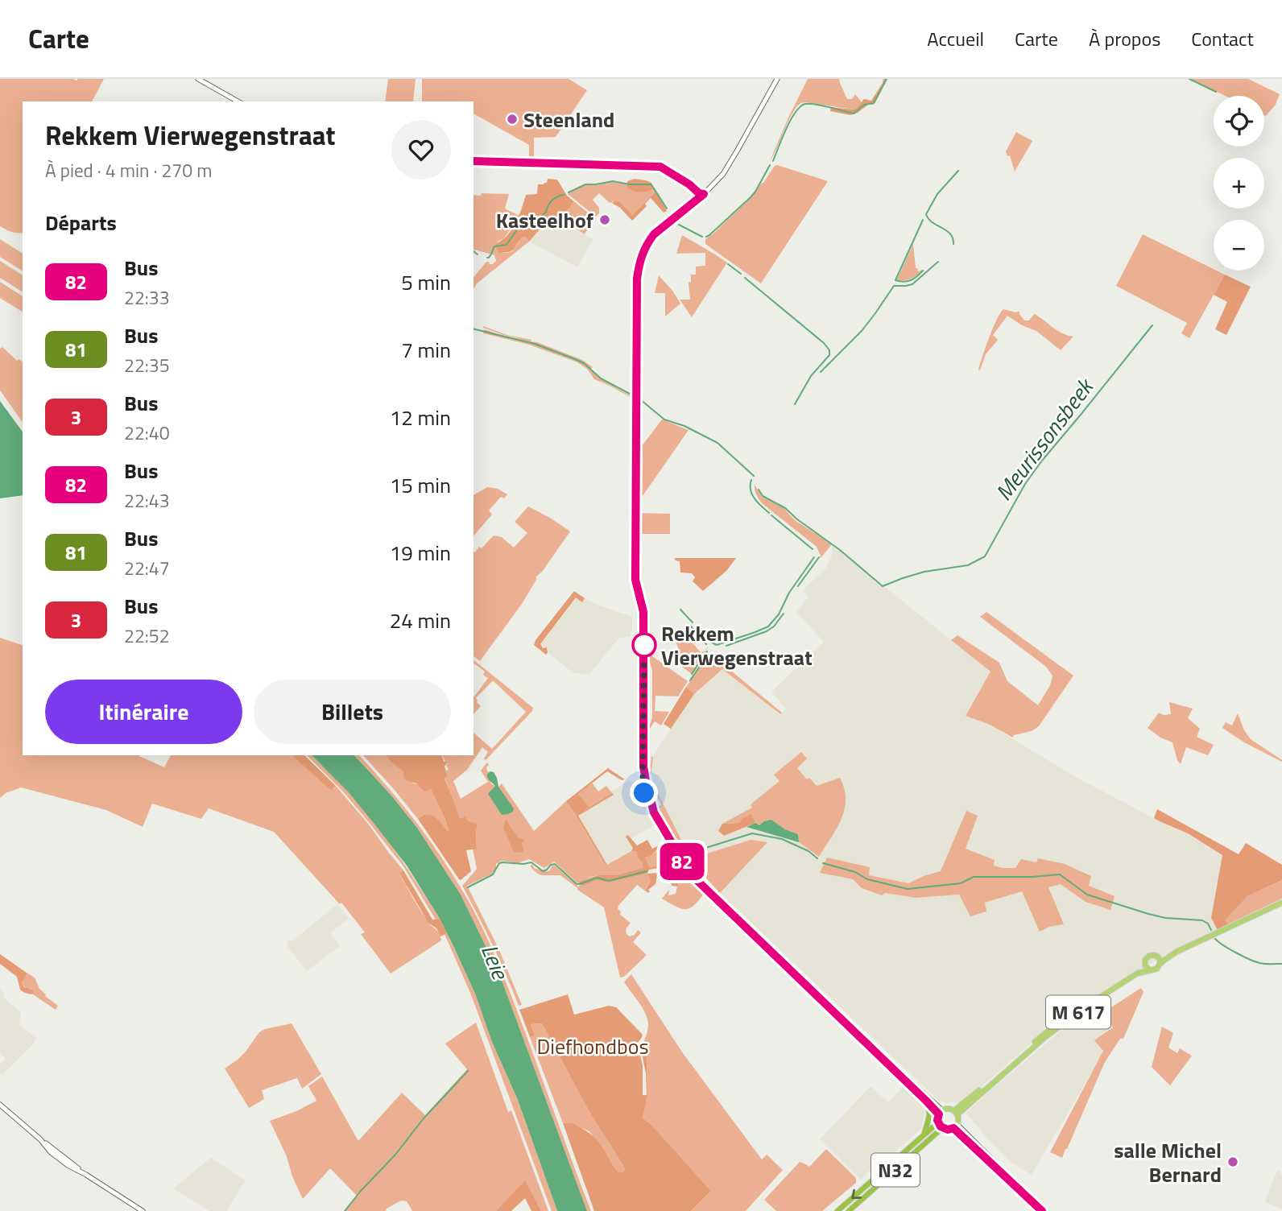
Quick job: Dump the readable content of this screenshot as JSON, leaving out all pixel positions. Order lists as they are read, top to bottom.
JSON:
{
  "streets": {
    "highway": ["N32"],
    "main road": ["M 617"]
  },
  "crossings": [
    ["M 617", "N32"]
  ],
  "water": ["Meurissonsbeek", "Leie"],
  "parks": ["Diefhondbos"],
  "places": [
    "Steenland",
    "Kasteelhof",
    "Rekkem Vierwegenstraat",
    "salle Michel Bernard"
  ],
  "lines": ["bus line 82"],
  "page": {
    "header": "Carte",
    "nav": [
      "Accueil",
      "Carte",
      "À propos",
      "Contact"
    ],
    "on_map": "82",
    "map_buttons": ["+", "−"],
    "heading": [
      ["Rekkem Vierwegenstraat", "À pied · 4 min · 270 m"],
      "Départs"
    ],
    "list": [
      {
        "mark": "82",
        "name": "Bus",
        "note": "22:33",
        "value": "5 min"
      },
      {
        "mark": "81",
        "name": "Bus",
        "note": "22:35",
        "value": "7 min"
      },
      {
        "mark": "3",
        "name": "Bus",
        "note": "22:40",
        "value": "12 min"
      },
      {
        "mark": "82",
        "name": "Bus",
        "note": "22:43",
        "value": "15 min"
      },
      {
        "mark": "81",
        "name": "Bus",
        "note": "22:47",
        "value": "19 min"
      },
      {
        "mark": "3",
        "name": "Bus",
        "note": "22:52",
        "value": "24 min"
      }
    ],
    "buttons": ["Itinéraire", "Billets"]
  }
}
